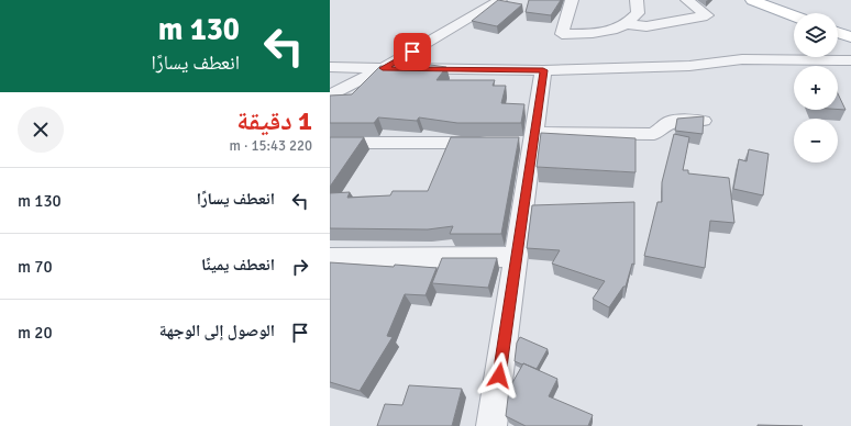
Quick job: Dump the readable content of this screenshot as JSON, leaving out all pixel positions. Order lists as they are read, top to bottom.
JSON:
{
  "page": {
    "turn": ["130 m", "انعطف يسارًا"],
    "map_buttons": ["+", "−"],
    "heading": ["1 دقيقة", "220 m · 15:43"],
    "list": [
      {
        "name": "انعطف يسارًا",
        "value": "130 m"
      },
      {
        "name": "انعطف يمينًا",
        "value": "70 m"
      },
      {
        "name": "الوصول إلى الوجهة",
        "value": "20 m"
      }
    ]
  }
}
